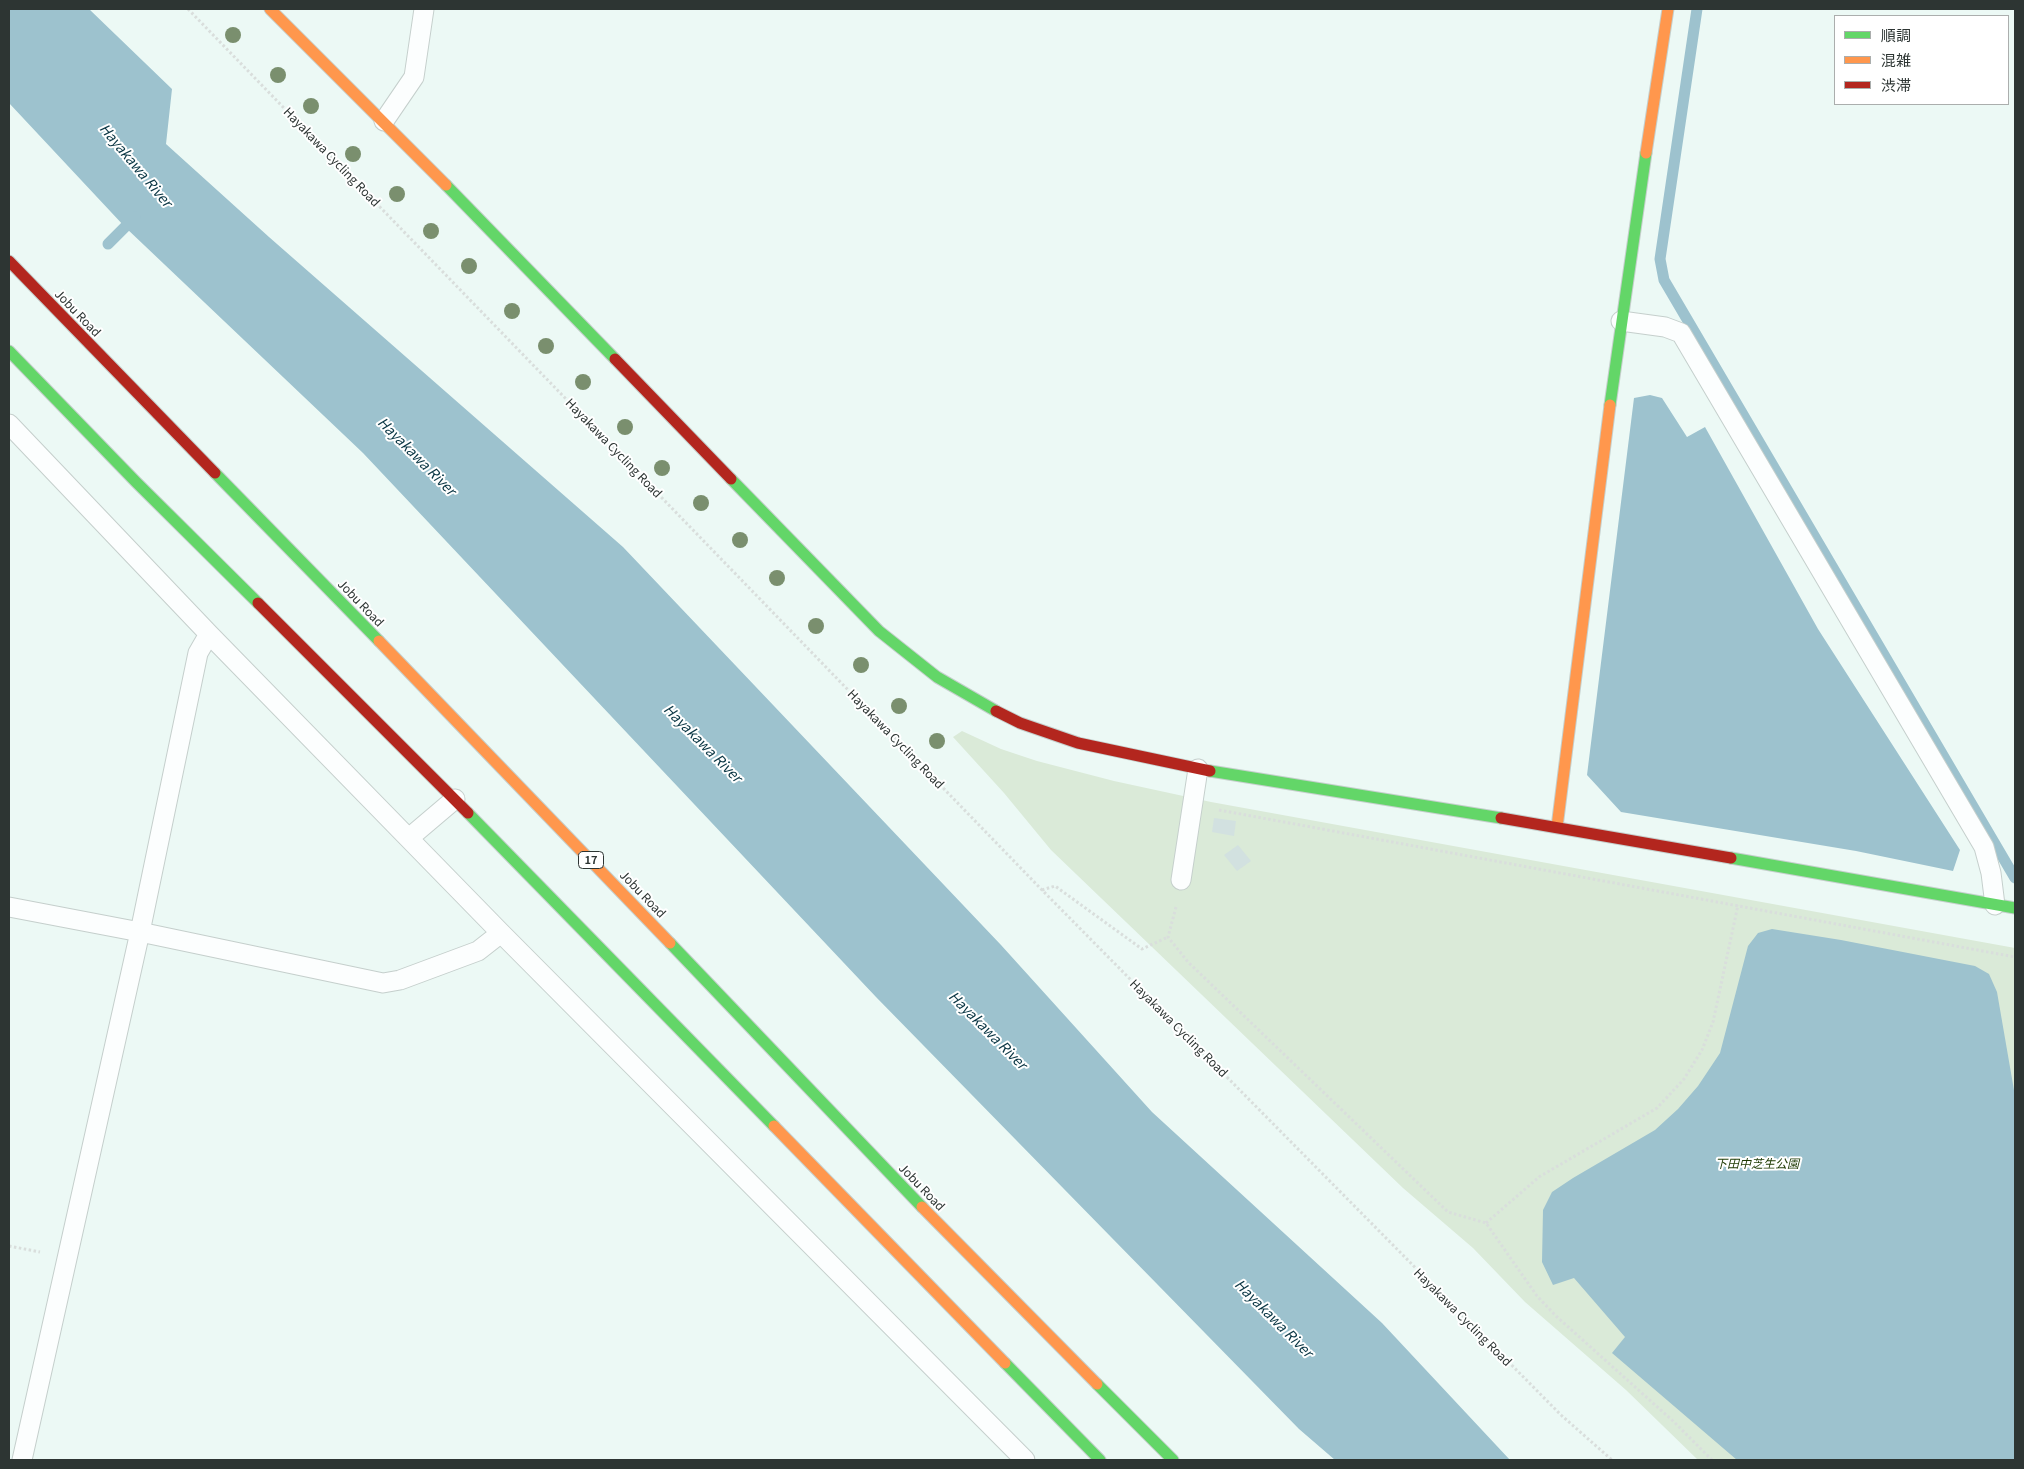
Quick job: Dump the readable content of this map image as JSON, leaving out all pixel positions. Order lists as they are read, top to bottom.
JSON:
{
  "streets": {
    "main road": ["Jobu Road", "17"],
    "path": ["Hayakawa Cycling Road"]
  },
  "water": ["Hayakawa River"],
  "parks": ["下田中芝生公園"],
  "legend": ["順調", "混雑", "渋滞"]
}
